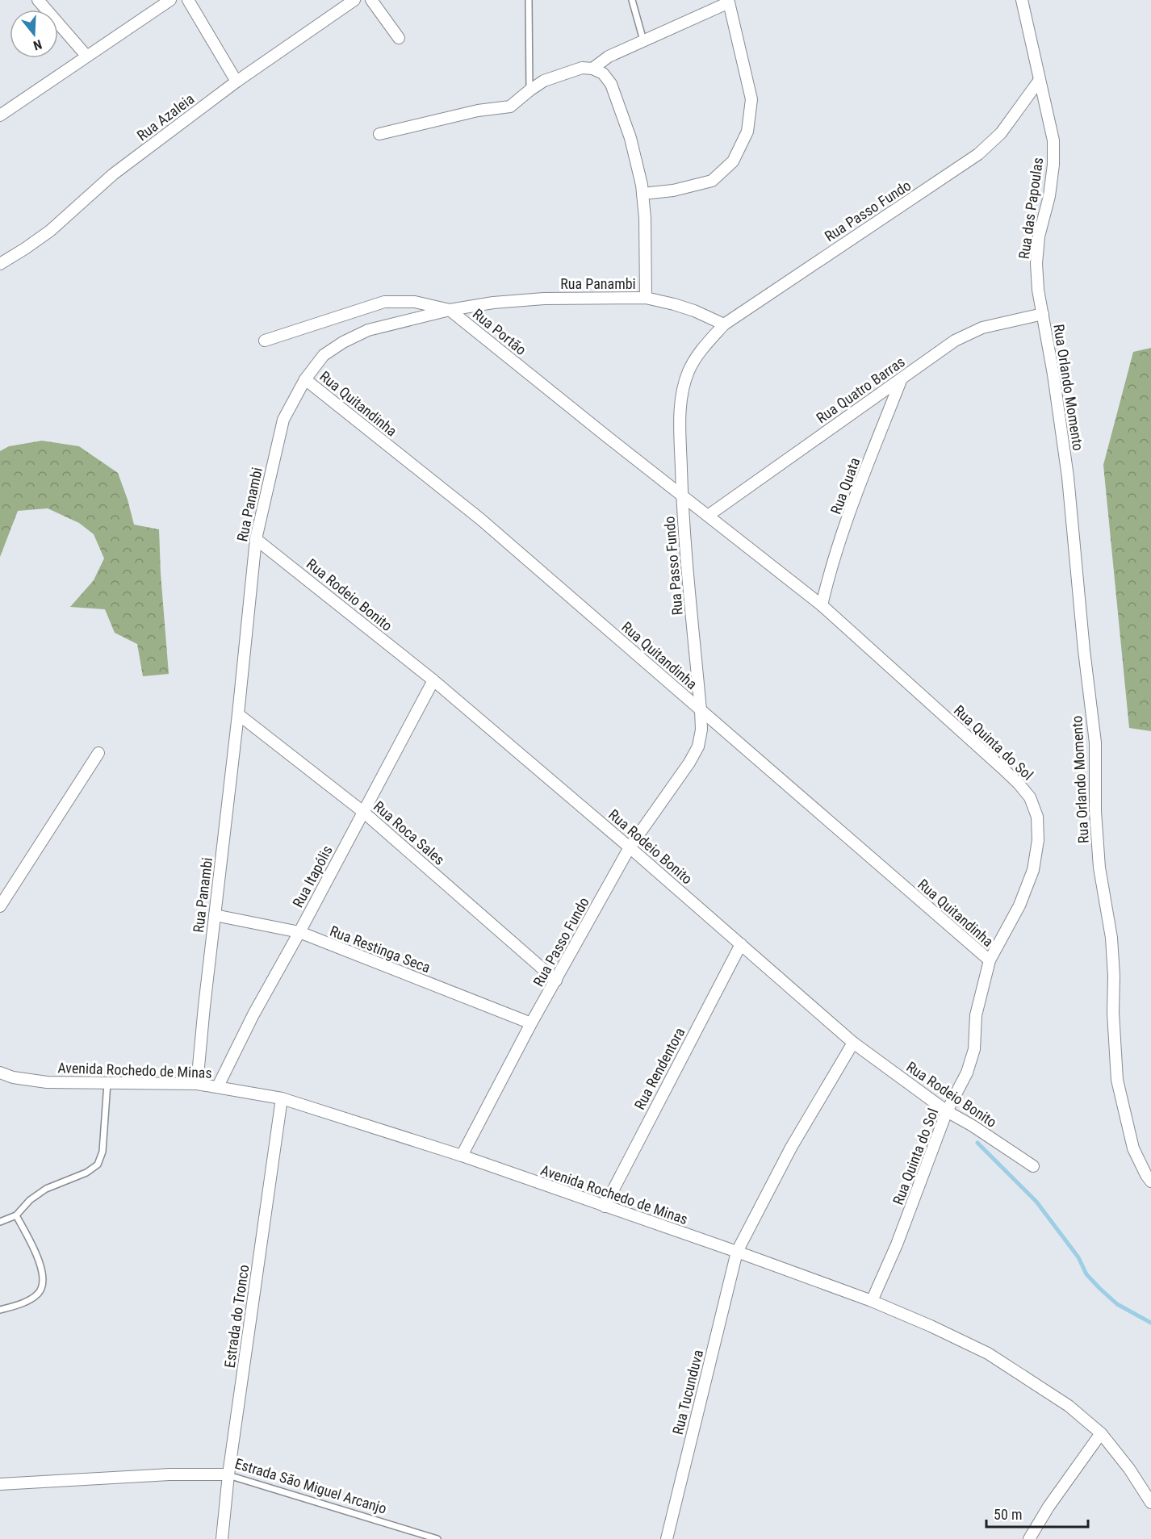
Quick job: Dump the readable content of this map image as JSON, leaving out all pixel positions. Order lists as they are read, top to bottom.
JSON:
{
  "streets": {
    "street": [
      "Rua Azaleia",
      "Rua das Papoulas",
      "Rua Passo Fundo",
      "Rua Panambi",
      "Rua Portão",
      "Rua Orlando Momento",
      "Rua Quatro Barras",
      "Rua Quitandinha",
      "Rua Quata",
      "Rua Rodeio Bonito",
      "Rua Quinta do Sol",
      "Rua Roca Sales",
      "Rua Itapólis",
      "Rua Restinga Seca",
      "Rua Rendentora",
      "Avenida Rochedo de Minas",
      "Estrada do Tronco",
      "Rua Tucunduva",
      "Estrada São Miguel Arcanjo"
    ]
  },
  "crossings": [
    ["Rua das Papoulas", "Rua Passo Fundo"],
    ["Rua das Papoulas", "Rua Orlando Momento"],
    ["Rua das Papoulas", "Rua Quatro Barras"],
    ["Rua Passo Fundo", "Rua Panambi"],
    ["Rua Passo Fundo", "Rua Portão"],
    ["Rua Passo Fundo", "Rua Quitandinha"],
    ["Rua Passo Fundo", "Rua Rodeio Bonito"],
    ["Rua Passo Fundo", "Rua Quinta do Sol"],
    ["Rua Passo Fundo", "Rua Roca Sales"],
    ["Rua Passo Fundo", "Rua Restinga Seca"],
    ["Rua Passo Fundo", "Avenida Rochedo de Minas"],
    ["Rua Panambi", "Rua Portão"],
    ["Rua Panambi", "Rua Quitandinha"],
    ["Rua Panambi", "Rua Rodeio Bonito"],
    ["Rua Panambi", "Rua Roca Sales"],
    ["Rua Panambi", "Rua Restinga Seca"],
    ["Rua Panambi", "Avenida Rochedo de Minas"],
    ["Rua Portão", "Rua Quinta do Sol"],
    ["Rua Orlando Momento", "Rua Quatro Barras"],
    ["Rua Quatro Barras", "Rua Quata"],
    ["Rua Quatro Barras", "Rua Quinta do Sol"],
    ["Rua Quitandinha", "Rua Quinta do Sol"],
    ["Rua Quata", "Rua Quinta do Sol"],
    ["Rua Rodeio Bonito", "Rua Quinta do Sol"],
    ["Rua Rodeio Bonito", "Rua Itapólis"],
    ["Rua Rodeio Bonito", "Rua Rendentora"],
    ["Rua Rodeio Bonito", "Rua Tucunduva"],
    ["Rua Quinta do Sol", "Avenida Rochedo de Minas"],
    ["Rua Roca Sales", "Rua Itapólis"],
    ["Rua Itapólis", "Rua Restinga Seca"],
    ["Rua Itapólis", "Avenida Rochedo de Minas"],
    ["Rua Rendentora", "Avenida Rochedo de Minas"],
    ["Avenida Rochedo de Minas", "Estrada do Tronco"],
    ["Avenida Rochedo de Minas", "Rua Tucunduva"],
    ["Estrada do Tronco", "Estrada São Miguel Arcanjo"]
  ],
  "scale_bar": "50 m",
  "north": "bottom"
}
